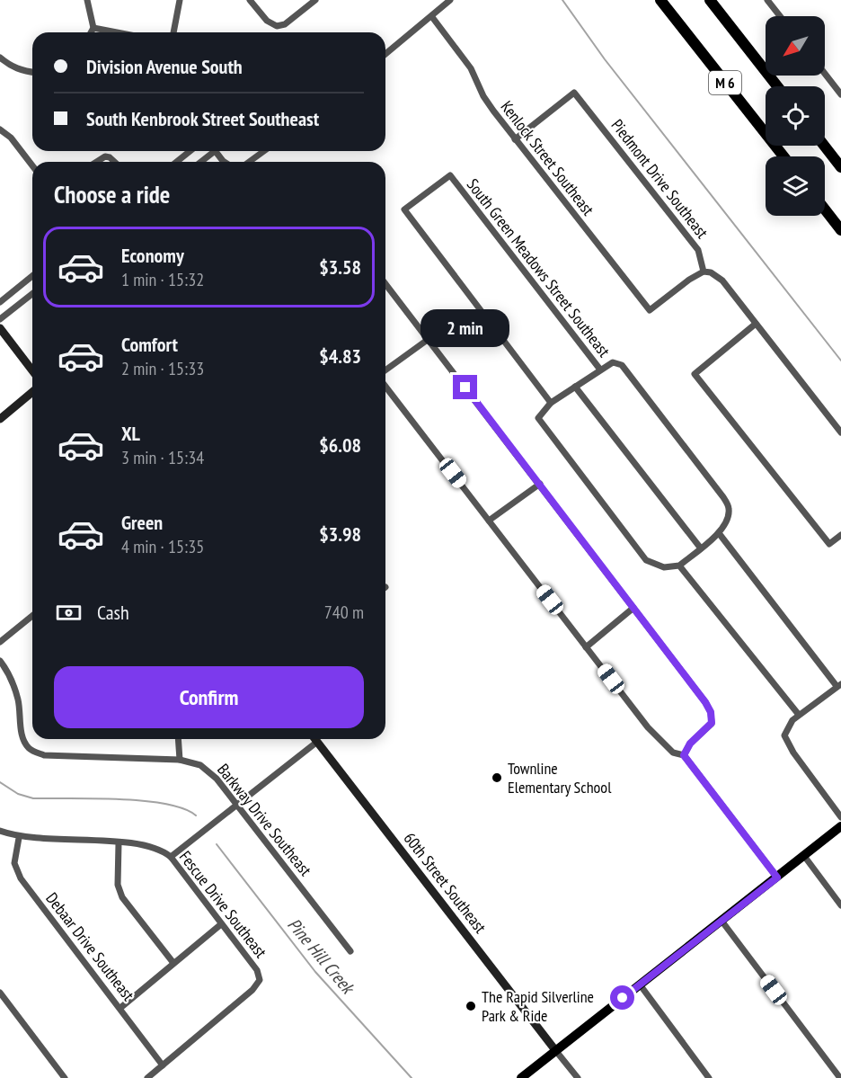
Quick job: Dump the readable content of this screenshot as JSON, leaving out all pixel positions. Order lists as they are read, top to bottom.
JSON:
{
  "streets": {
    "highway": ["M 6"],
    "main road": ["60th Street Southeast"],
    "street": [
      "Kenlock Street Southeast",
      "Piedmont Drive Southeast",
      "South Green Meadows Street Southeast",
      "Barkway Drive Southeast",
      "Fescue Drive Southeast",
      "Debaar Drive Southeast"
    ]
  },
  "crossings": [
    ["Kenlock Street Southeast", "Piedmont Drive Southeast"],
    ["Fescue Drive Southeast", "Debaar Drive Southeast"]
  ],
  "water": ["Pine Hill Creek"],
  "places": ["Townline Elementary School", "The Rapid Silverline Park & Ride"],
  "north": "bottom left",
  "page": {
    "banner": ["Division Avenue South", "South Kenbrook Street Southeast"],
    "heading": "Choose a ride",
    "list": [
      {
        "name": "Economy",
        "note": "1 min · 15:32",
        "value": "$3.58"
      },
      {
        "name": "Comfort",
        "note": "2 min · 15:33",
        "value": "$4.83"
      },
      {
        "name": "XL",
        "note": "3 min · 15:34",
        "value": "$6.08"
      },
      {
        "name": "Green",
        "note": "4 min · 15:35",
        "value": "$3.98"
      }
    ],
    "bubble": "2 min",
    "pay": ["Cash", "740 m"],
    "buttons": "Confirm"
  }
}
